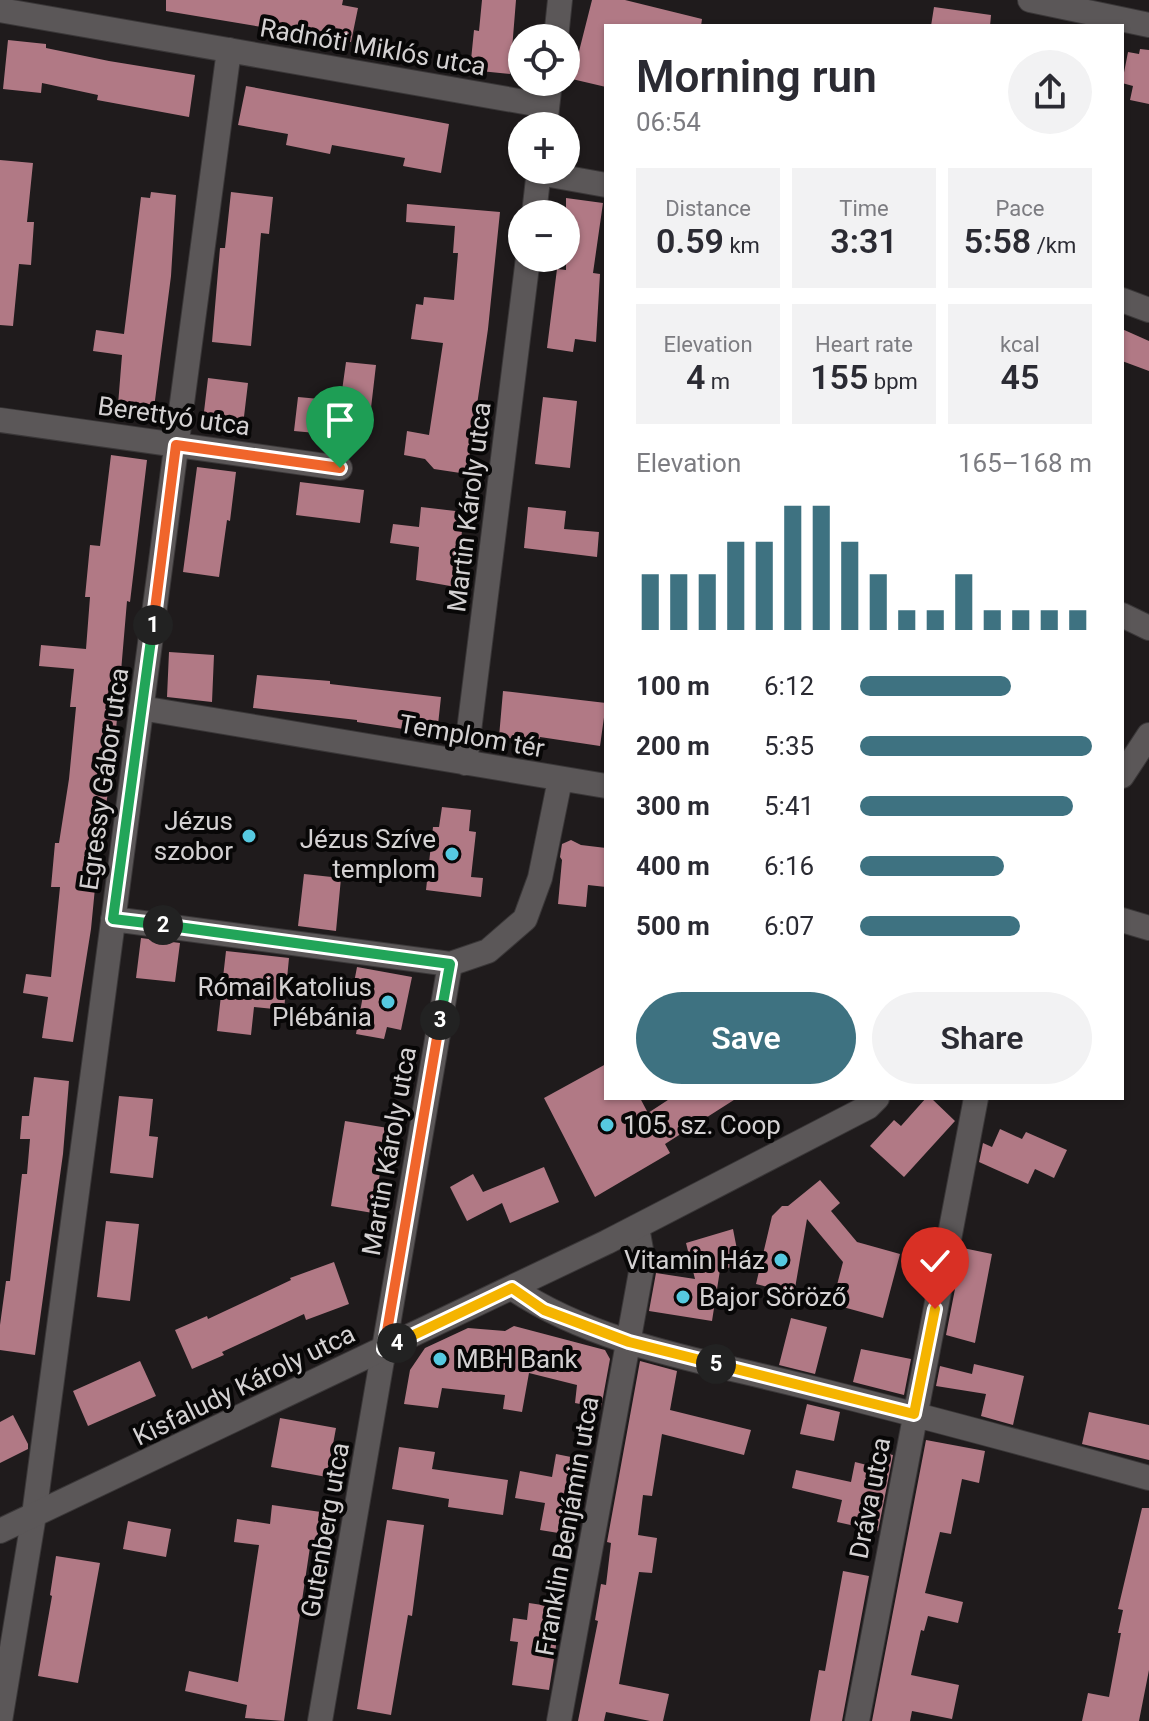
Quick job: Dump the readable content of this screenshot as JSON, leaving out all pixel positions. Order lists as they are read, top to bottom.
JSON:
{
  "streets": {
    "street": [
      "Radnóti Miklós utca",
      "Berettyó utca",
      "Martin Károly utca",
      "Templom tér",
      "Egressy Gábor utca",
      "Kisfaludy Károly utca",
      "Dráva utca",
      "Franklin Benjámin utca",
      "Gutenberg utca"
    ]
  },
  "crossings": [
    ["Radnóti Miklós utca", "Egressy Gábor utca"],
    ["Berettyó utca", "Egressy Gábor utca"],
    ["Martin Károly utca", "Templom tér"],
    ["Martin Károly utca", "Kisfaludy Károly utca"],
    ["Martin Károly utca", "Gutenberg utca"],
    ["Templom tér", "Egressy Gábor utca"],
    ["Egressy Gábor utca", "Kisfaludy Károly utca"],
    ["Kisfaludy Károly utca", "Gutenberg utca"]
  ],
  "places": [
    "Jézus szobor",
    "Jézus Szíve templom",
    "Római Katolius Plébánia",
    "105. sz. Coop",
    "Vitamin Ház",
    "Bajor Söröző",
    "MBH Bank"
  ],
  "page": {
    "map_buttons": ["+", "−"],
    "heading": ["Morning run", "06:54"],
    "stats": [
      ["Distance", "0.59 km"],
      ["Time", "3:31"],
      ["Pace", "5:58 /km"],
      ["Elevation", "4 m"],
      ["Heart rate", "155 bpm"],
      ["kcal", "45"]
    ],
    "chart": ["Elevation", "165–168 m"],
    "pins": [
      "1",
      "2",
      "3",
      "4",
      "5"
    ],
    "list": [
      {
        "name": "100 m",
        "note": "6:12"
      },
      {
        "name": "200 m",
        "note": "5:35"
      },
      {
        "name": "300 m",
        "note": "5:41"
      },
      {
        "name": "400 m",
        "note": "6:16"
      },
      {
        "name": "500 m",
        "note": "6:07"
      }
    ],
    "buttons": ["Save", "Share"]
  }
}
